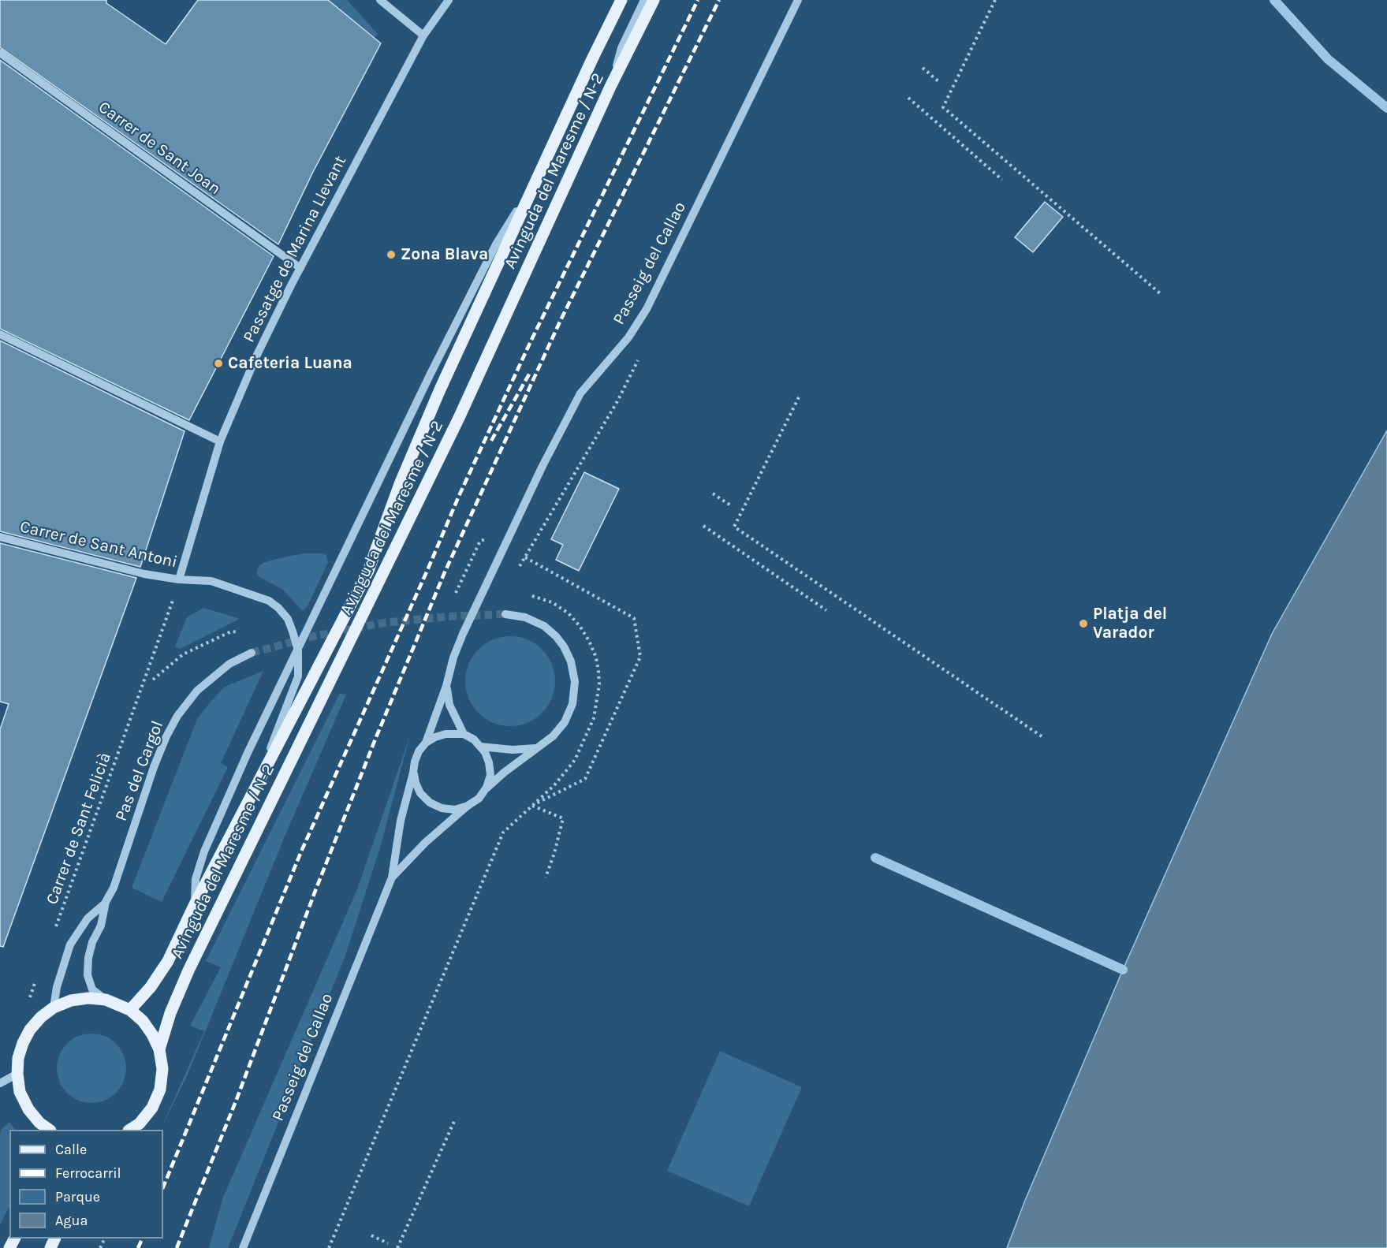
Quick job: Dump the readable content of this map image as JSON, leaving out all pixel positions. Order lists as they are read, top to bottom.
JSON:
{
  "streets": {
    "main road": ["Avinguda del Maresme / N-2"],
    "street": [
      "Carrer de Sant Joan",
      "Passatge de Marina Llevant",
      "Passeig del Callao",
      "Carrer de Sant Antoni",
      "Pas del Cargol"
    ],
    "path": ["Carrer de Sant Felicià"]
  },
  "crossings": [
    ["Carrer de Sant Joan", "Passatge de Marina Llevant"],
    ["Avinguda del Maresme / N-2", "Carrer de Sant Antoni"],
    ["Passatge de Marina Llevant", "Carrer de Sant Antoni"],
    ["Passatge de Marina Llevant", "Carrer de Sant Felicià"],
    ["Carrer de Sant Antoni", "Carrer de Sant Felicià"]
  ],
  "places": ["Zona Blava", "Cafeteria Luana", "Platja del Varador"],
  "legend": [
    "Calle",
    "Ferrocarril",
    "Parque",
    "Agua"
  ]
}
